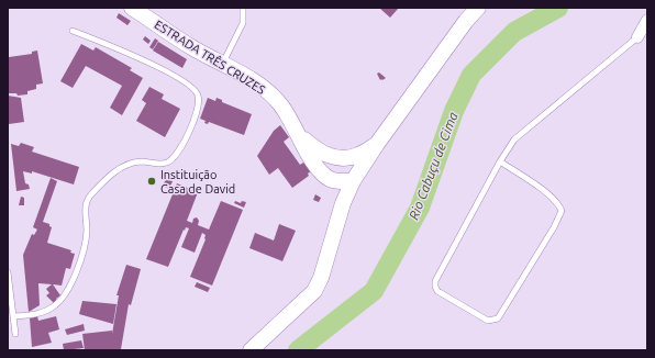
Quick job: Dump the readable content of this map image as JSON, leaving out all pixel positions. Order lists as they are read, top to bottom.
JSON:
{
  "streets": {
    "main road": ["ESTRADA TRÊS CRUZES"]
  },
  "water": ["Rio Cabuçu de Cima"],
  "places": ["Instituição Casa de David"]
}
